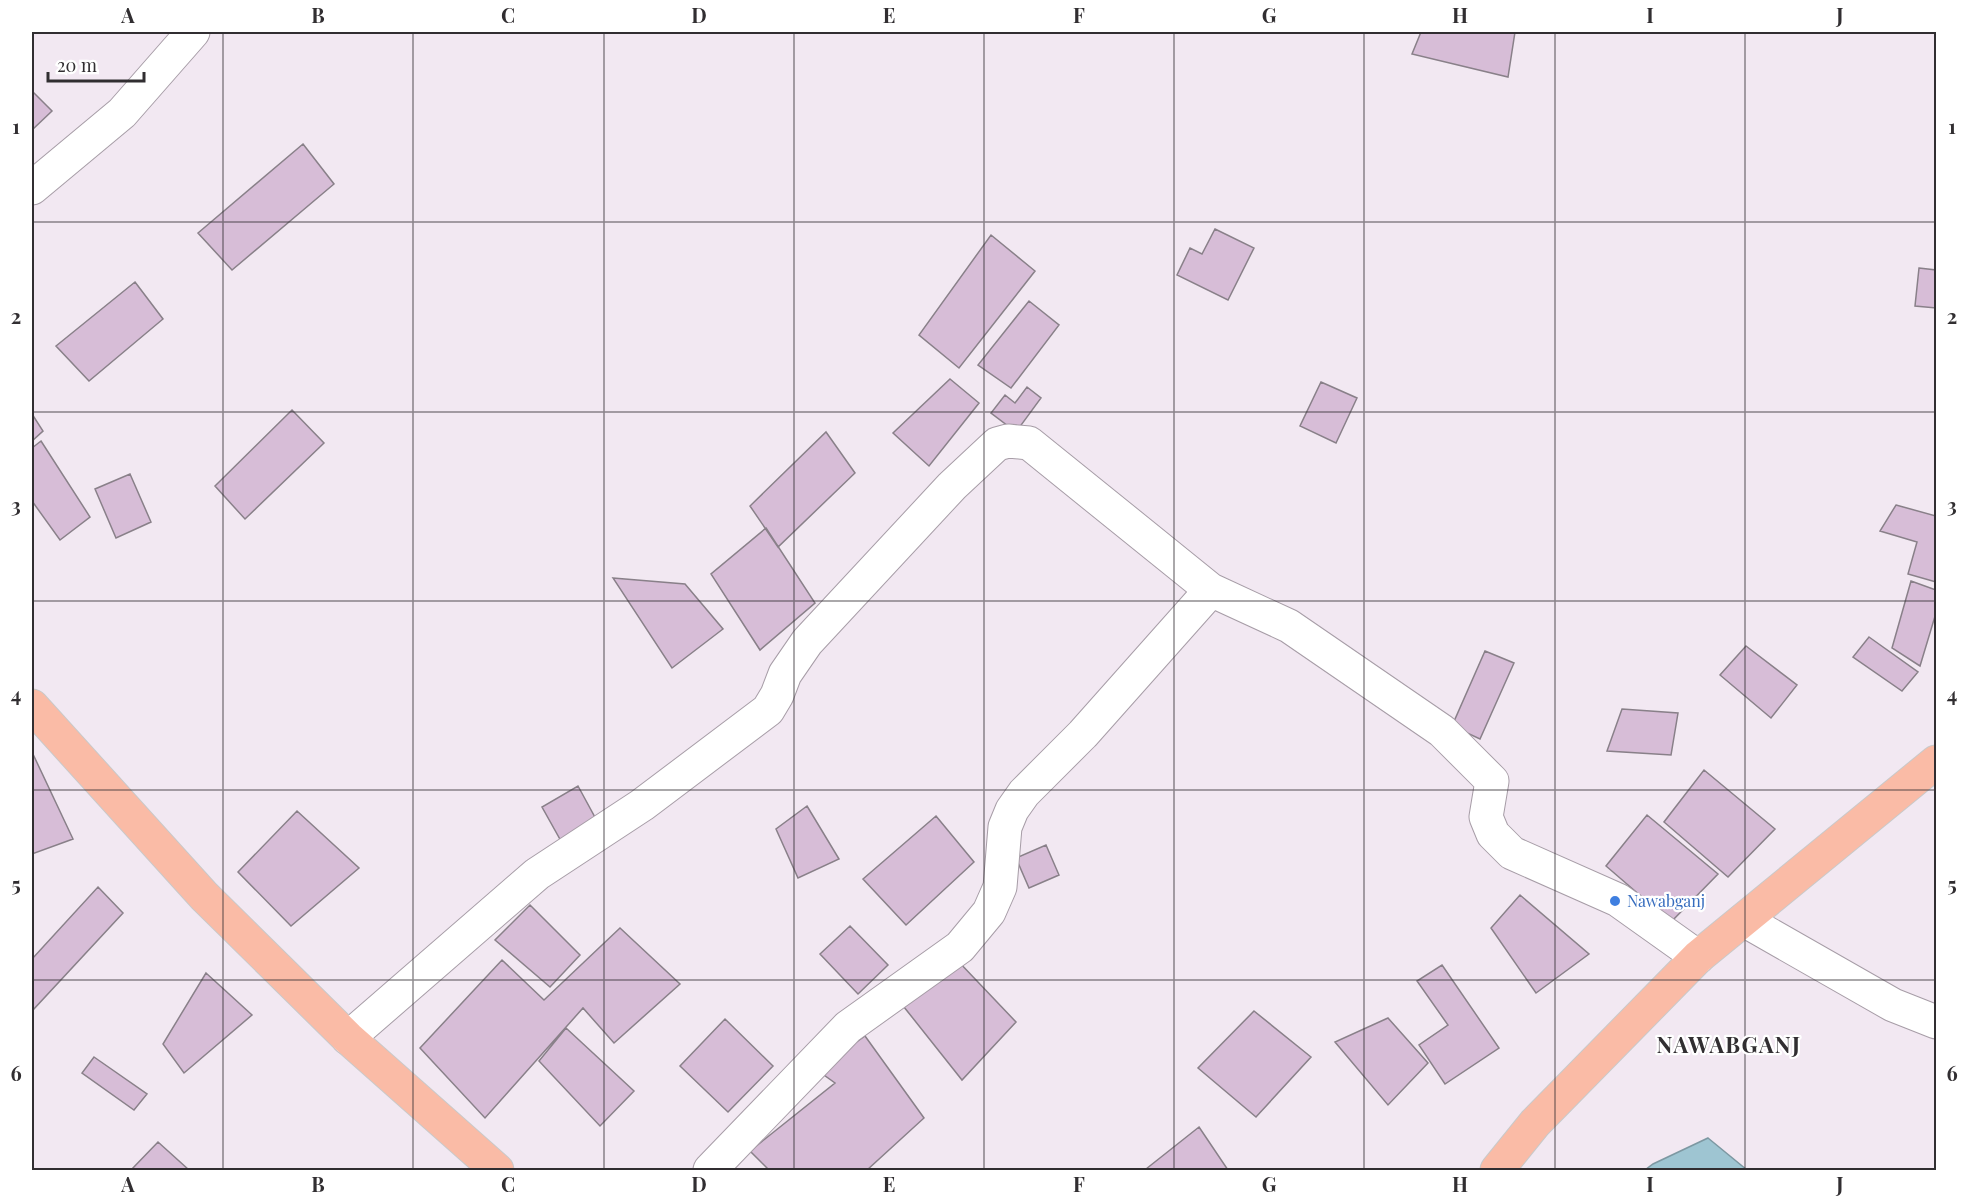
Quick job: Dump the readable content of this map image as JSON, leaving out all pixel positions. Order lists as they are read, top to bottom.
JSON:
{
  "districts": ["NAWABGANJ"],
  "places": ["Nawabganj"],
  "scale_bar": "20 m",
  "grid": {
    "columns": [
      "A",
      "B",
      "C",
      "D",
      "E",
      "F",
      "G",
      "H",
      "I",
      "J"
    ],
    "rows": [
      "1",
      "2",
      "3",
      "4",
      "5",
      "6"
    ]
  }
}
